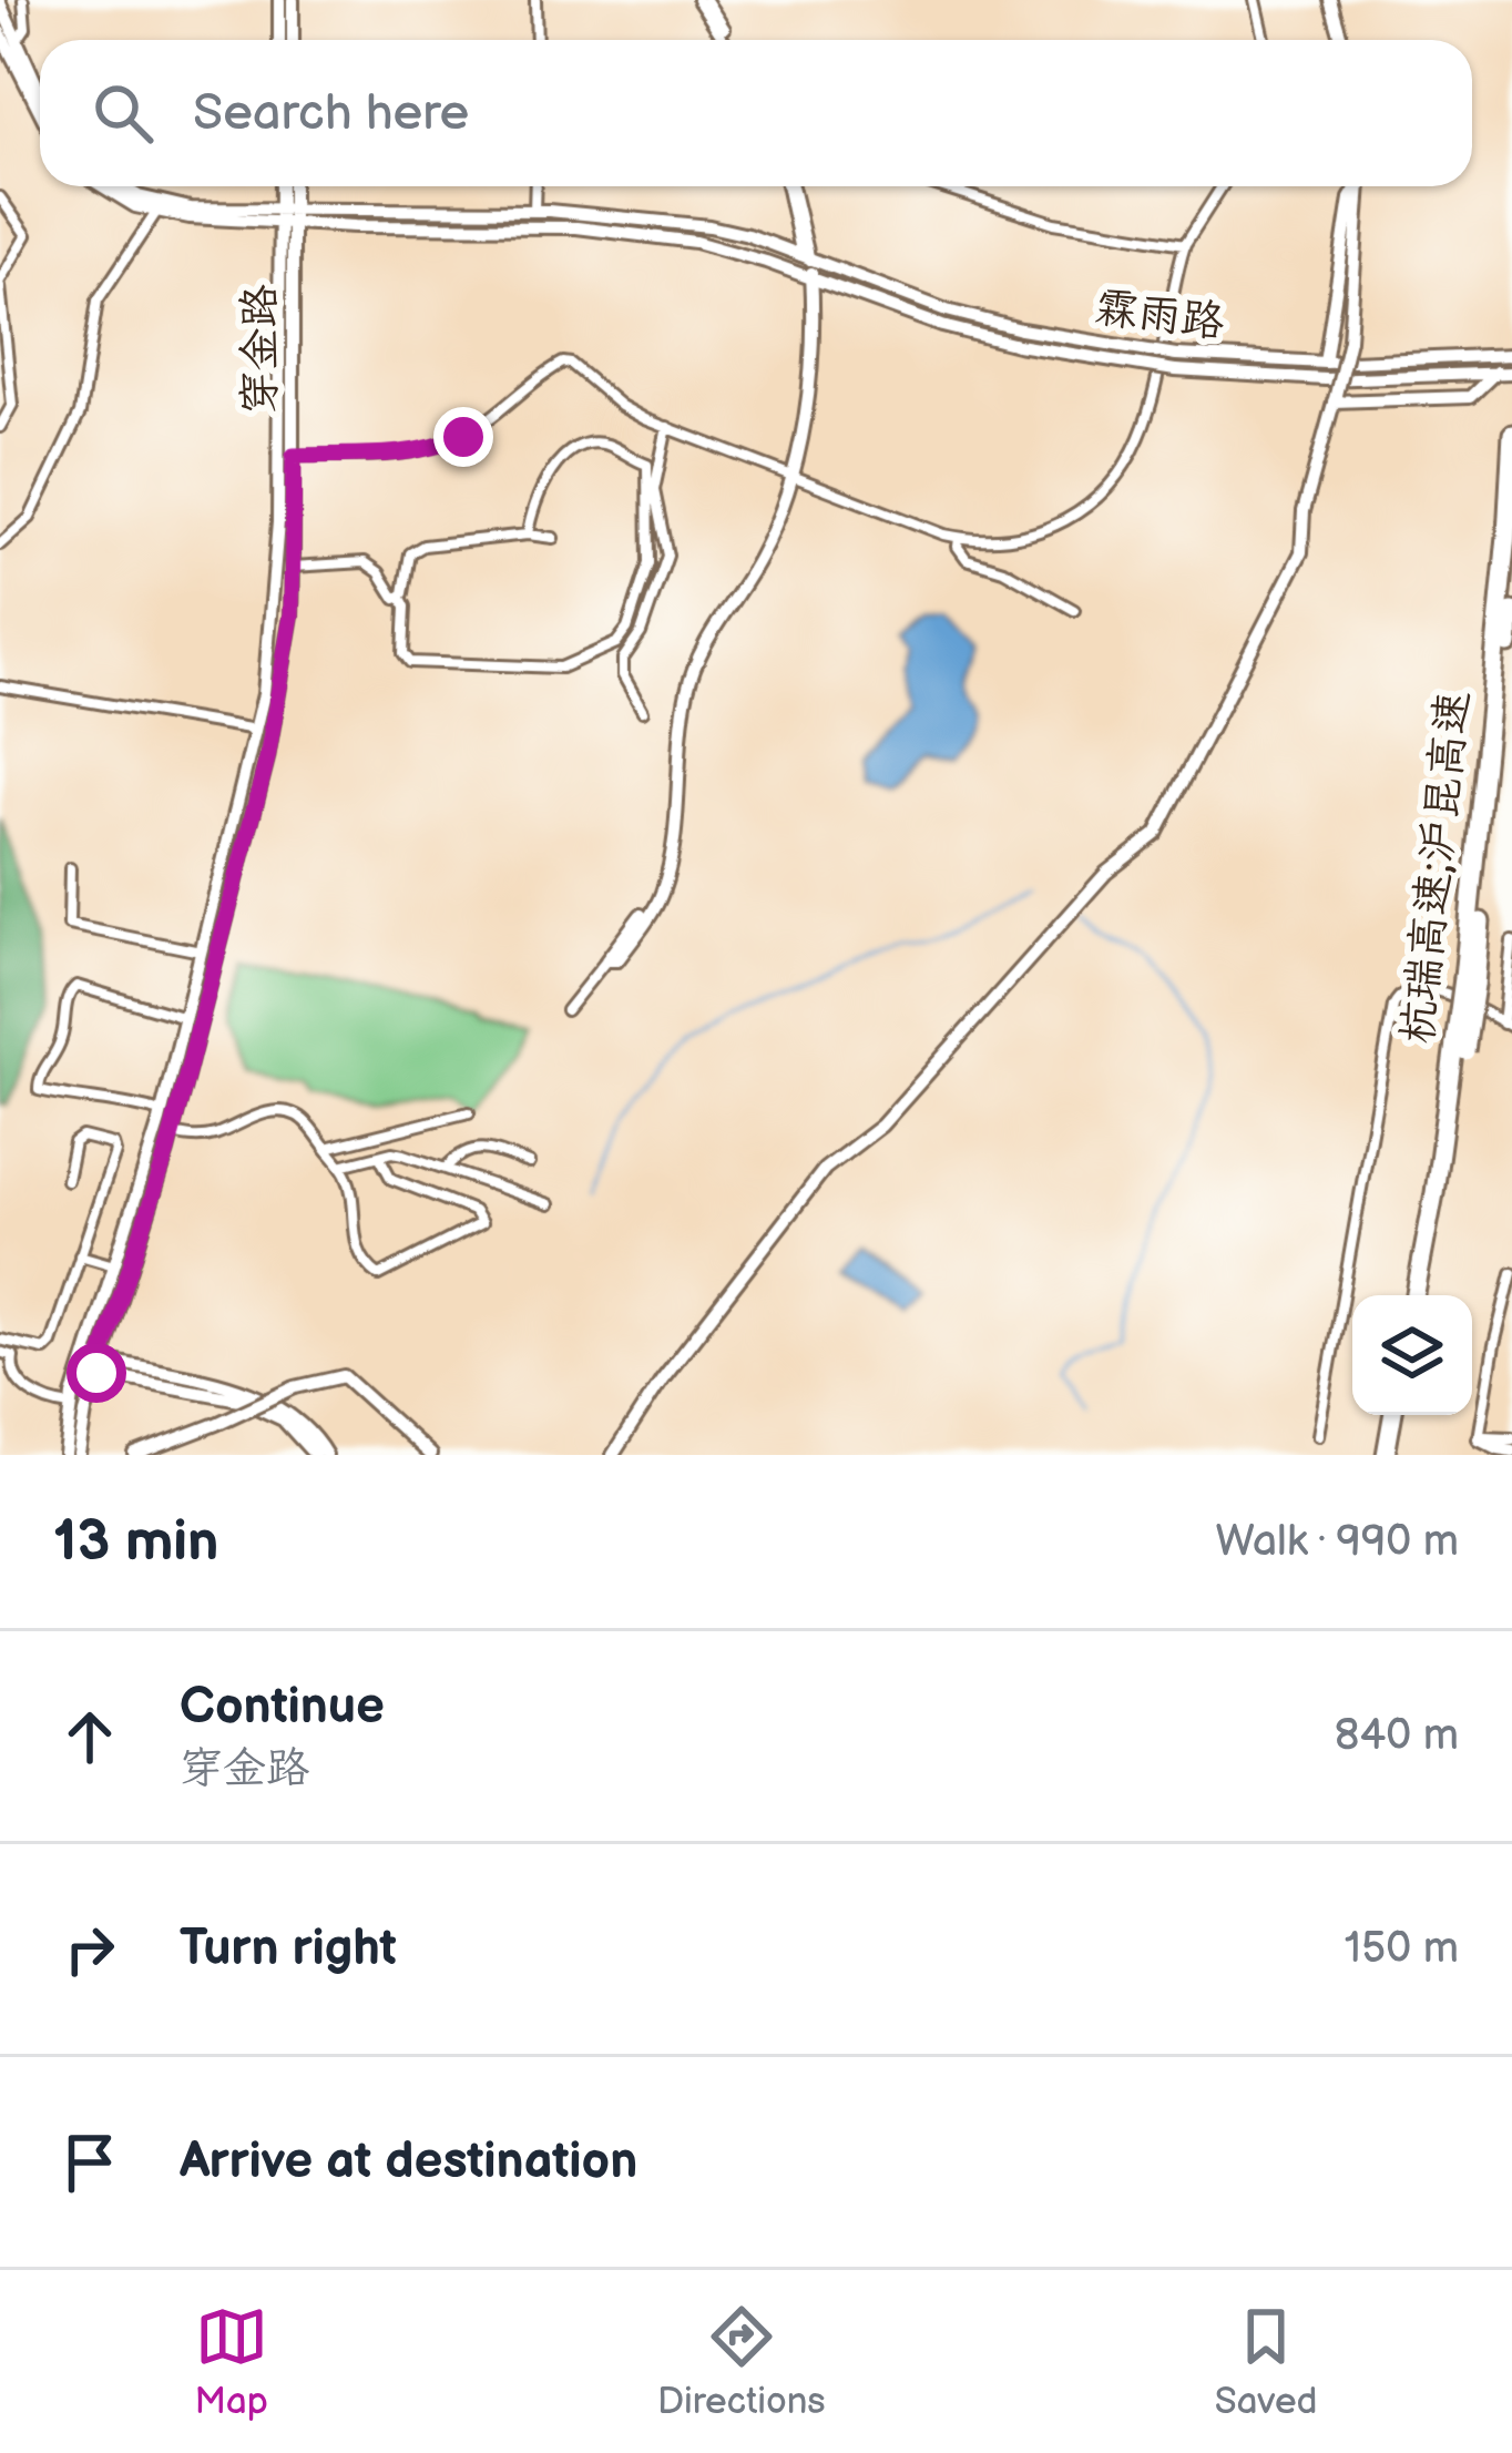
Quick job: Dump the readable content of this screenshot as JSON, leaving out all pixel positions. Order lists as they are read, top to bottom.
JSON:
{
  "streets": {
    "highway": ["杭瑞高速;沪昆高速"],
    "main road": ["霖雨路", "穿金路"]
  },
  "crossings": [
    ["霖雨路", "穿金路"]
  ],
  "page": {
    "search": "Search here",
    "heading": ["13 min", "Walk · 990 m"],
    "list": [
      ["Continue", "穿金路", "840 m"],
      ["Turn right", "150 m"],
      "Arrive at destination"
    ],
    "nav": ["Map", "Directions", "Saved"]
  }
}
